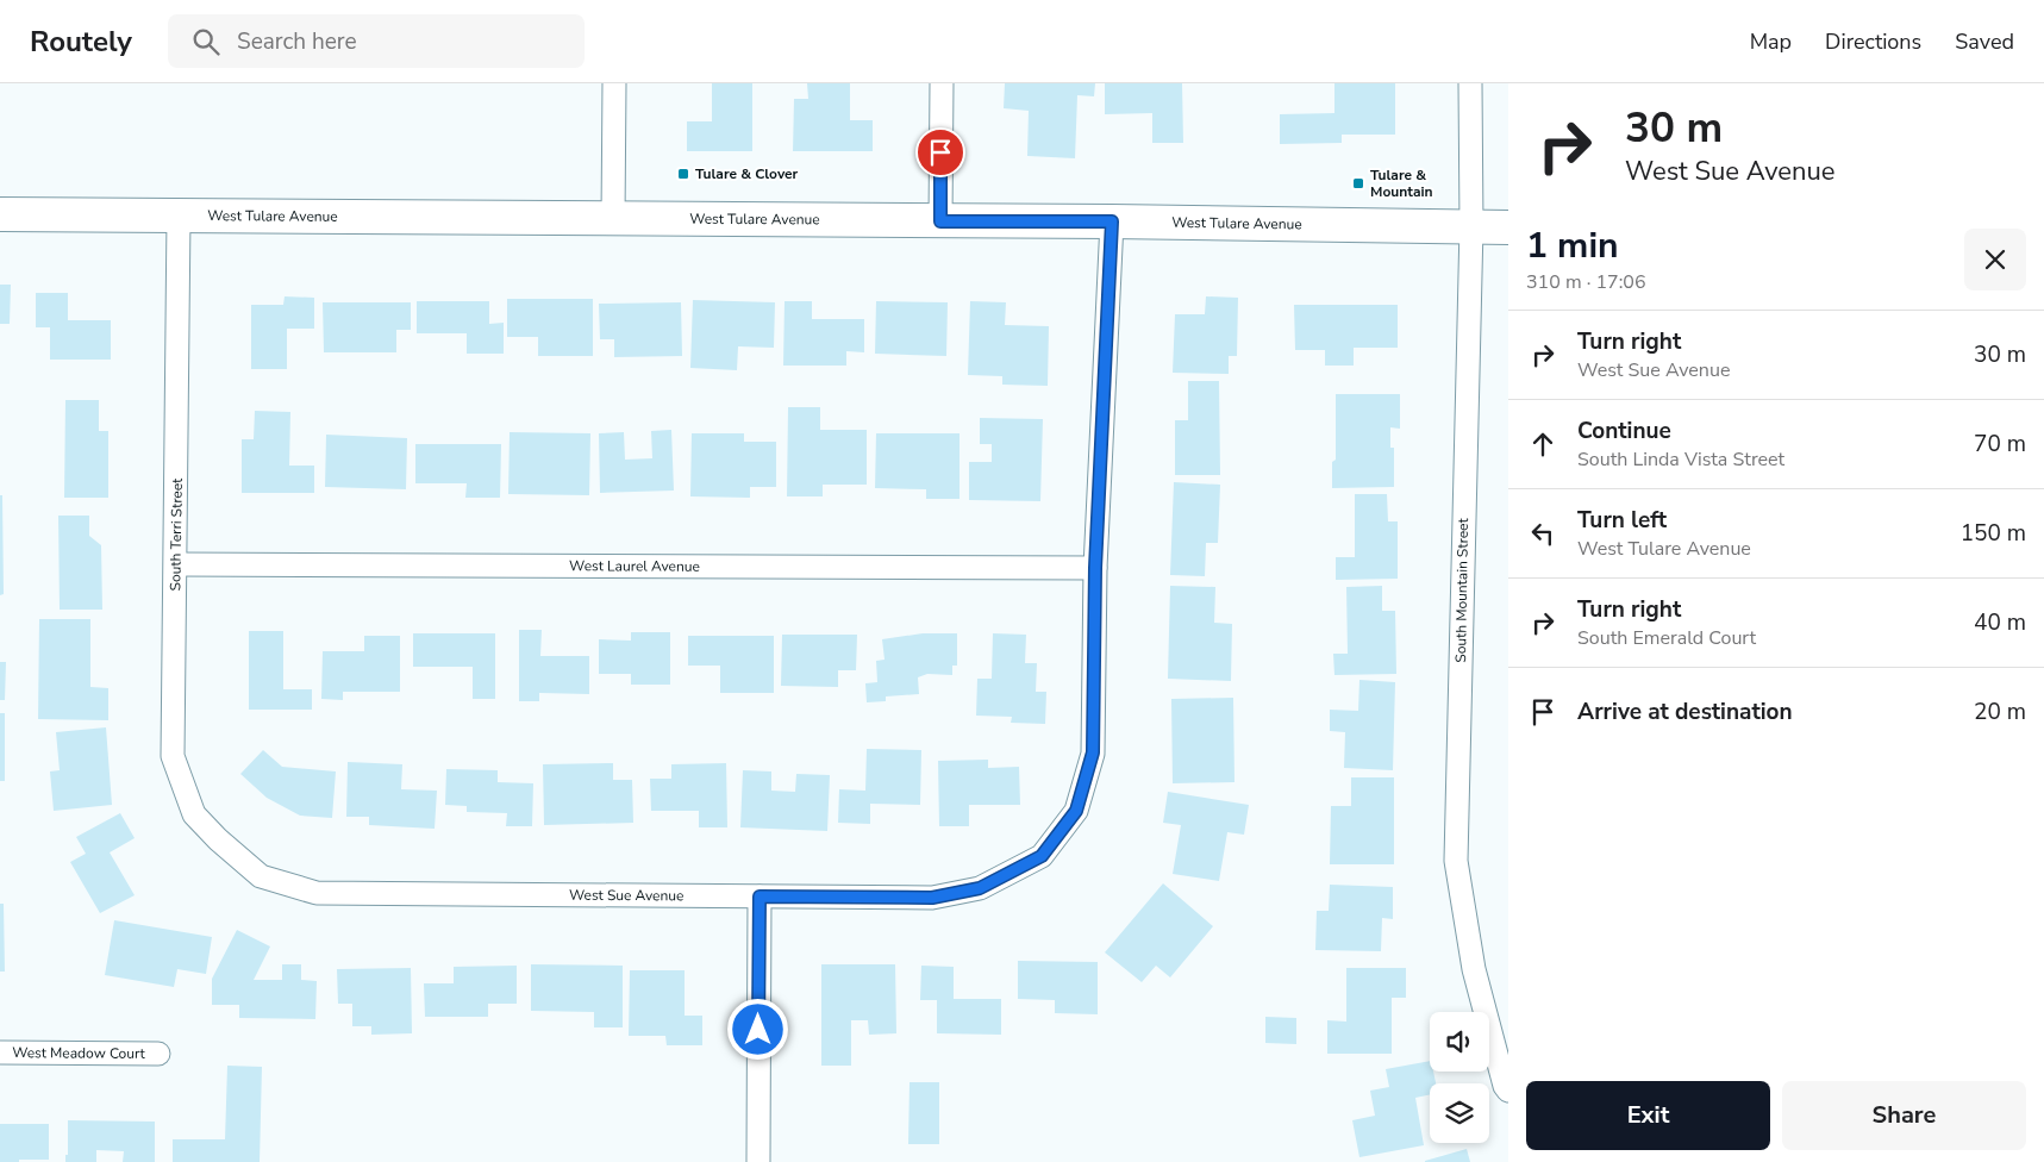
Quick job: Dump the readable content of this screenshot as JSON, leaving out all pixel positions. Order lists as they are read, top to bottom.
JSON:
{
  "streets": {
    "street": [
      "West Tulare Avenue",
      "South Terri Street",
      "West Laurel Avenue",
      "South Mountain Street",
      "West Sue Avenue",
      "West Meadow Court"
    ]
  },
  "crossings": [
    ["West Tulare Avenue", "South Terri Street"],
    ["West Tulare Avenue", "South Mountain Street"],
    ["South Terri Street", "West Laurel Avenue"],
    ["South Terri Street", "West Sue Avenue"],
    ["West Laurel Avenue", "West Sue Avenue"]
  ],
  "places": {
    "transit": ["Tulare & Clover", "Tulare & Mountain"]
  },
  "page": {
    "header": "Routely",
    "search": "Search here",
    "nav": ["Map", "Directions", "Saved"],
    "turn": ["30 m", "West Sue Avenue"],
    "heading": ["1 min", "310 m · 17:06"],
    "list": [
      {
        "name": "Turn right",
        "note": "West Sue Avenue",
        "value": "30 m"
      },
      {
        "name": "Continue",
        "note": "South Linda Vista Street",
        "value": "70 m"
      },
      {
        "name": "Turn left",
        "note": "West Tulare Avenue",
        "value": "150 m"
      },
      {
        "name": "Turn right",
        "note": "South Emerald Court",
        "value": "40 m"
      },
      {
        "name": "Arrive at destination",
        "value": "20 m"
      }
    ],
    "buttons": ["Exit", "Share"]
  }
}
